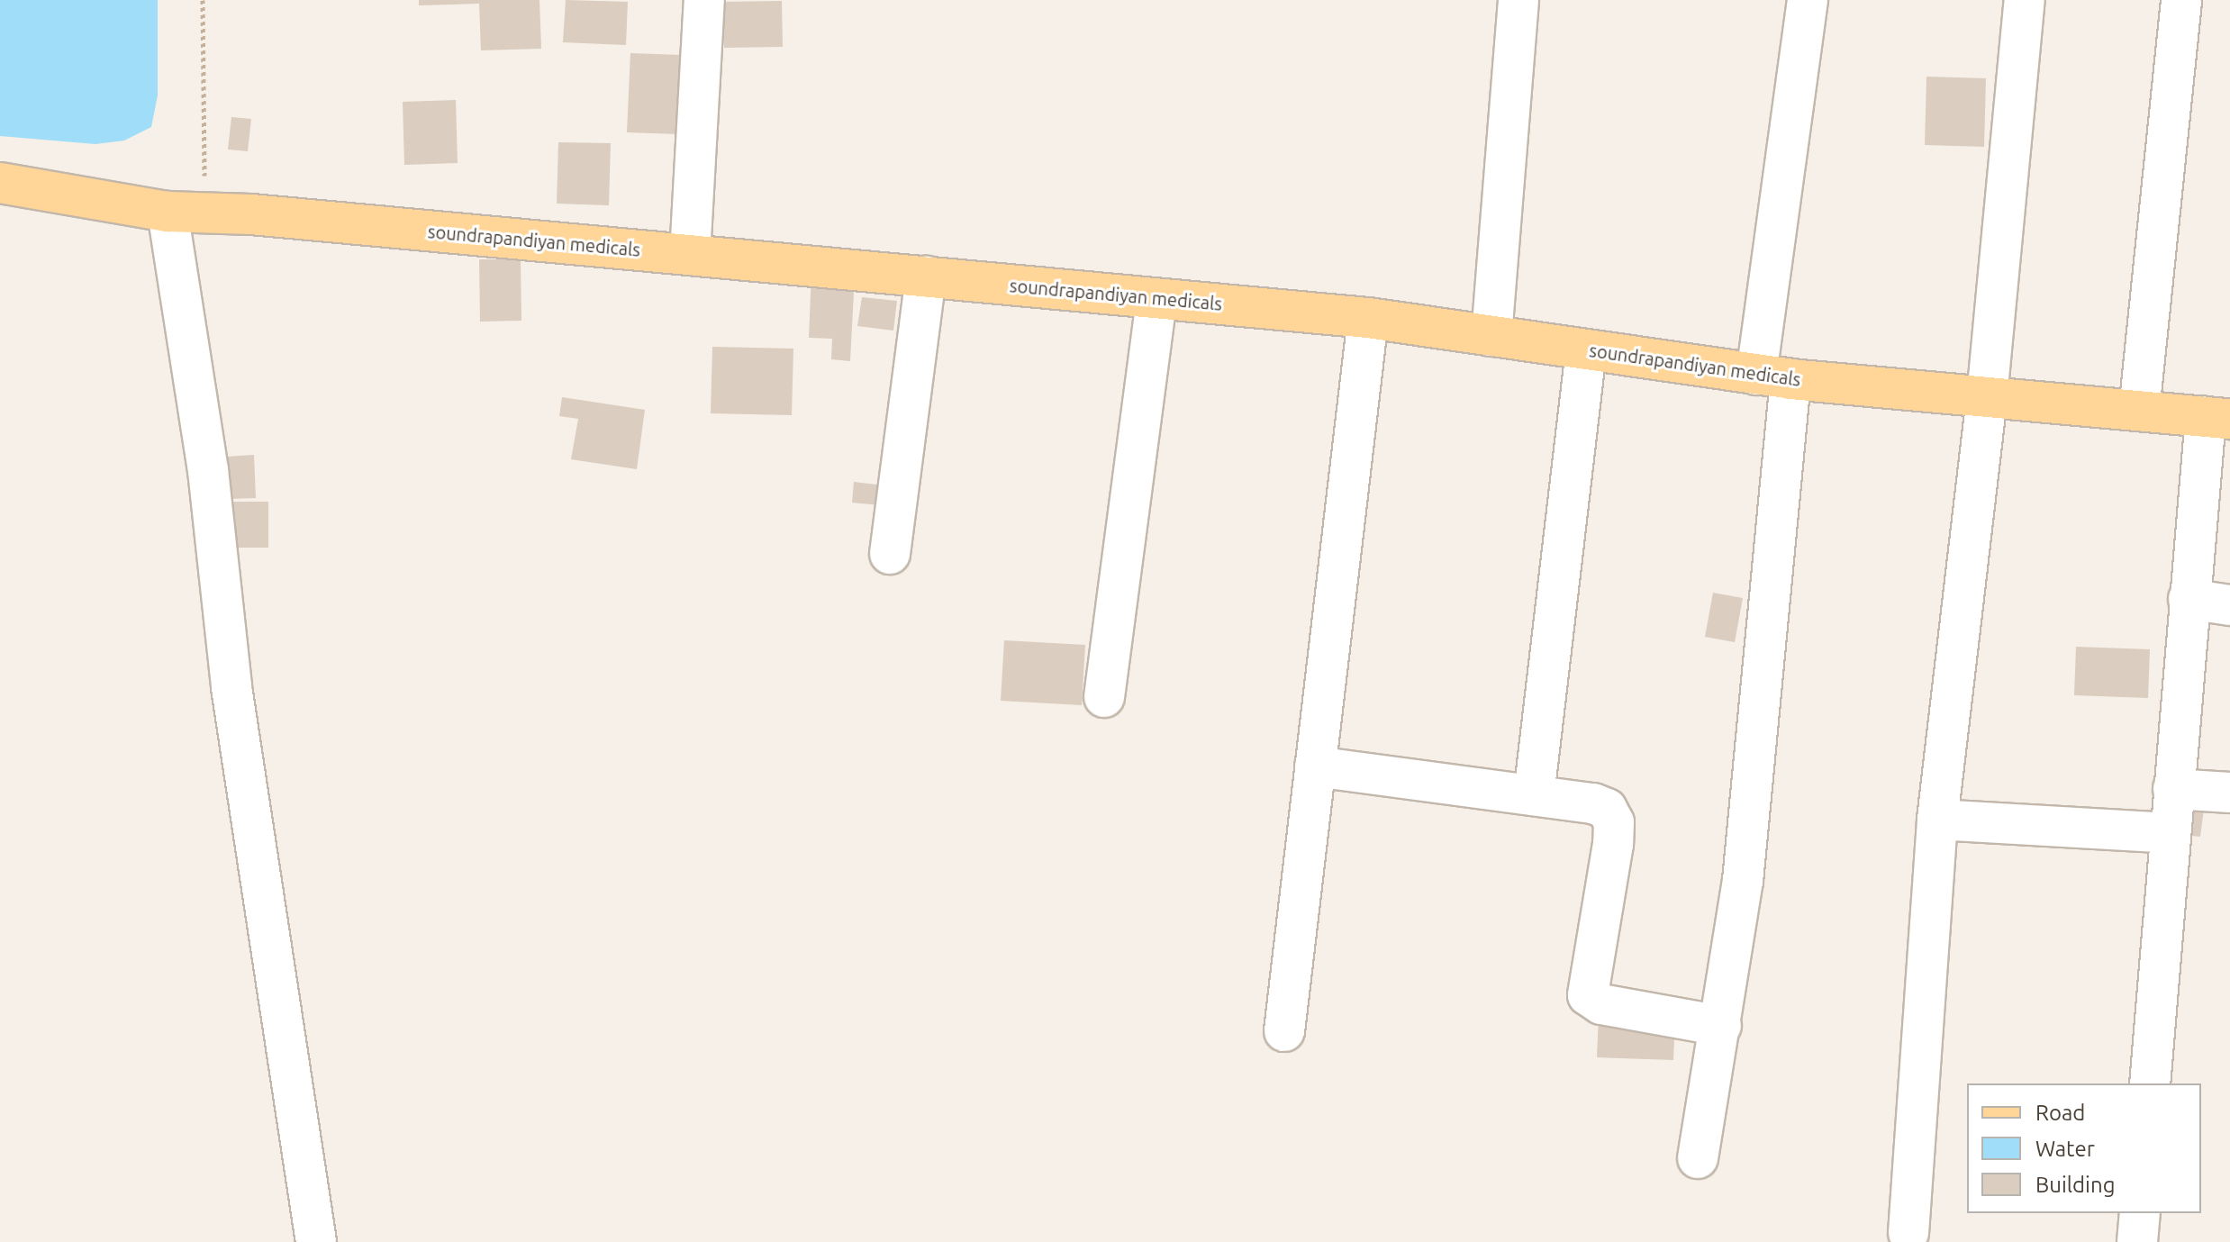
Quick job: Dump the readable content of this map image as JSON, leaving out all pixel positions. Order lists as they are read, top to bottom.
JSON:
{
  "streets": {
    "main road": ["soundrapandiyan medicals"]
  },
  "legend": ["Road", "Water", "Building"]
}
